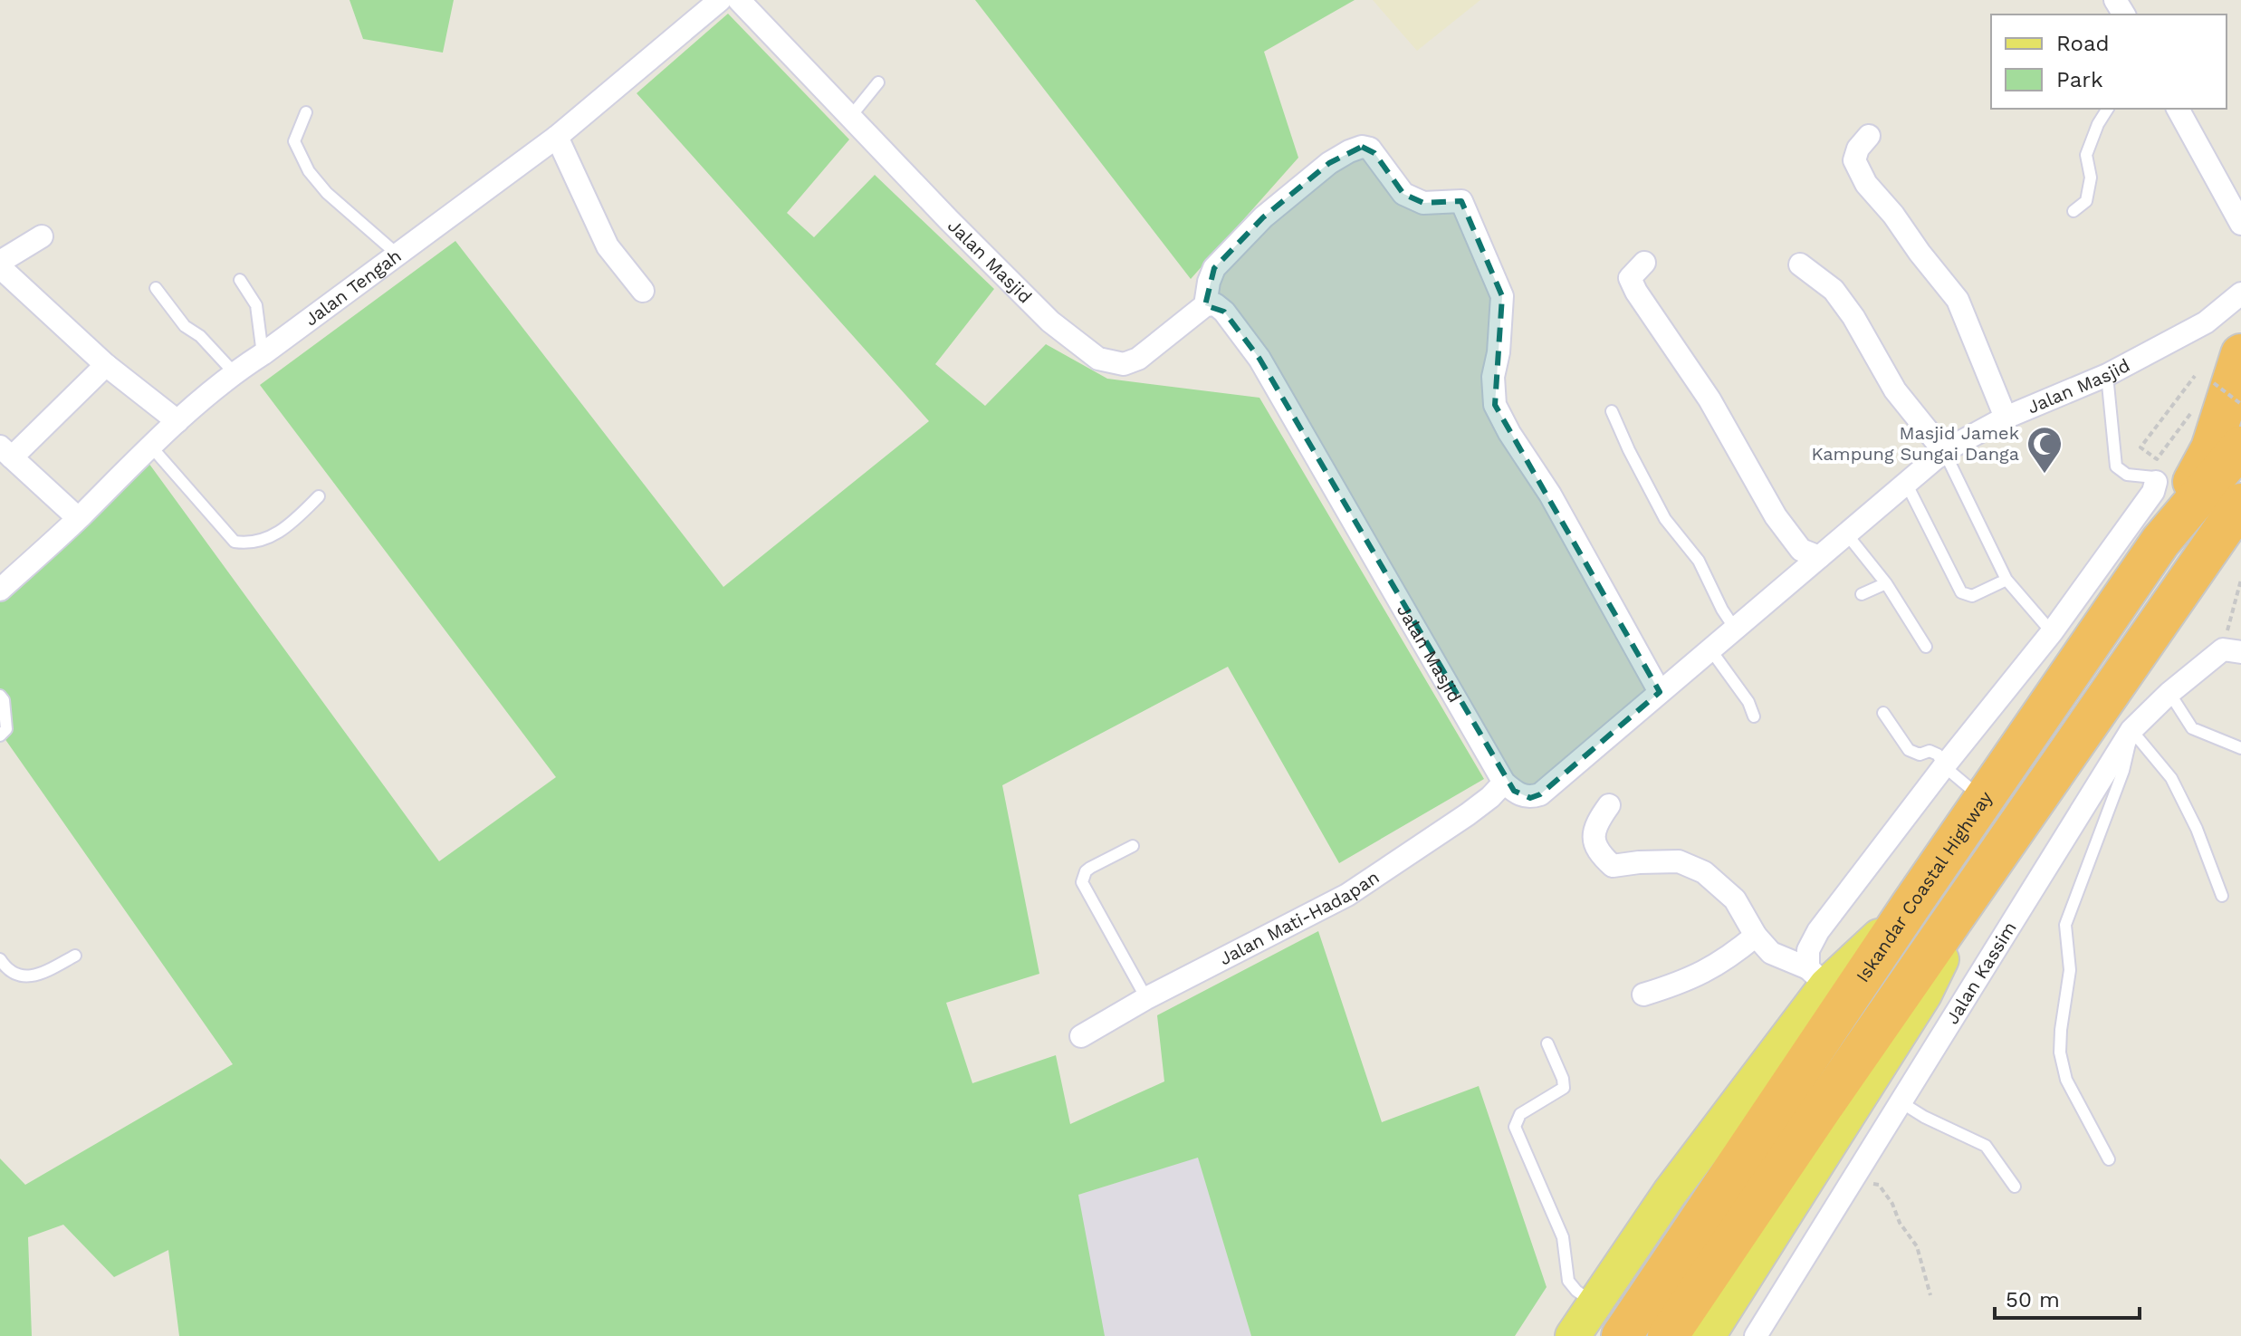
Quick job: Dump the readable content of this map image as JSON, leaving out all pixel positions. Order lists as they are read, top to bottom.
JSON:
{
  "streets": {
    "highway": ["Iskandar Coastal Highway"],
    "street": [
      "Jalan Masjid",
      "Jalan Tengah",
      "Jalan Mati-Hadapan",
      "Jalan Kassim"
    ]
  },
  "crossings": [
    ["Jalan Masjid", "Jalan Mati-Hadapan"]
  ],
  "places": {
    "mosque": ["Masjid Jamek Kampung Sungai Danga"]
  },
  "legend": ["Road", "Park"],
  "scale_bar": "50 m"
}
